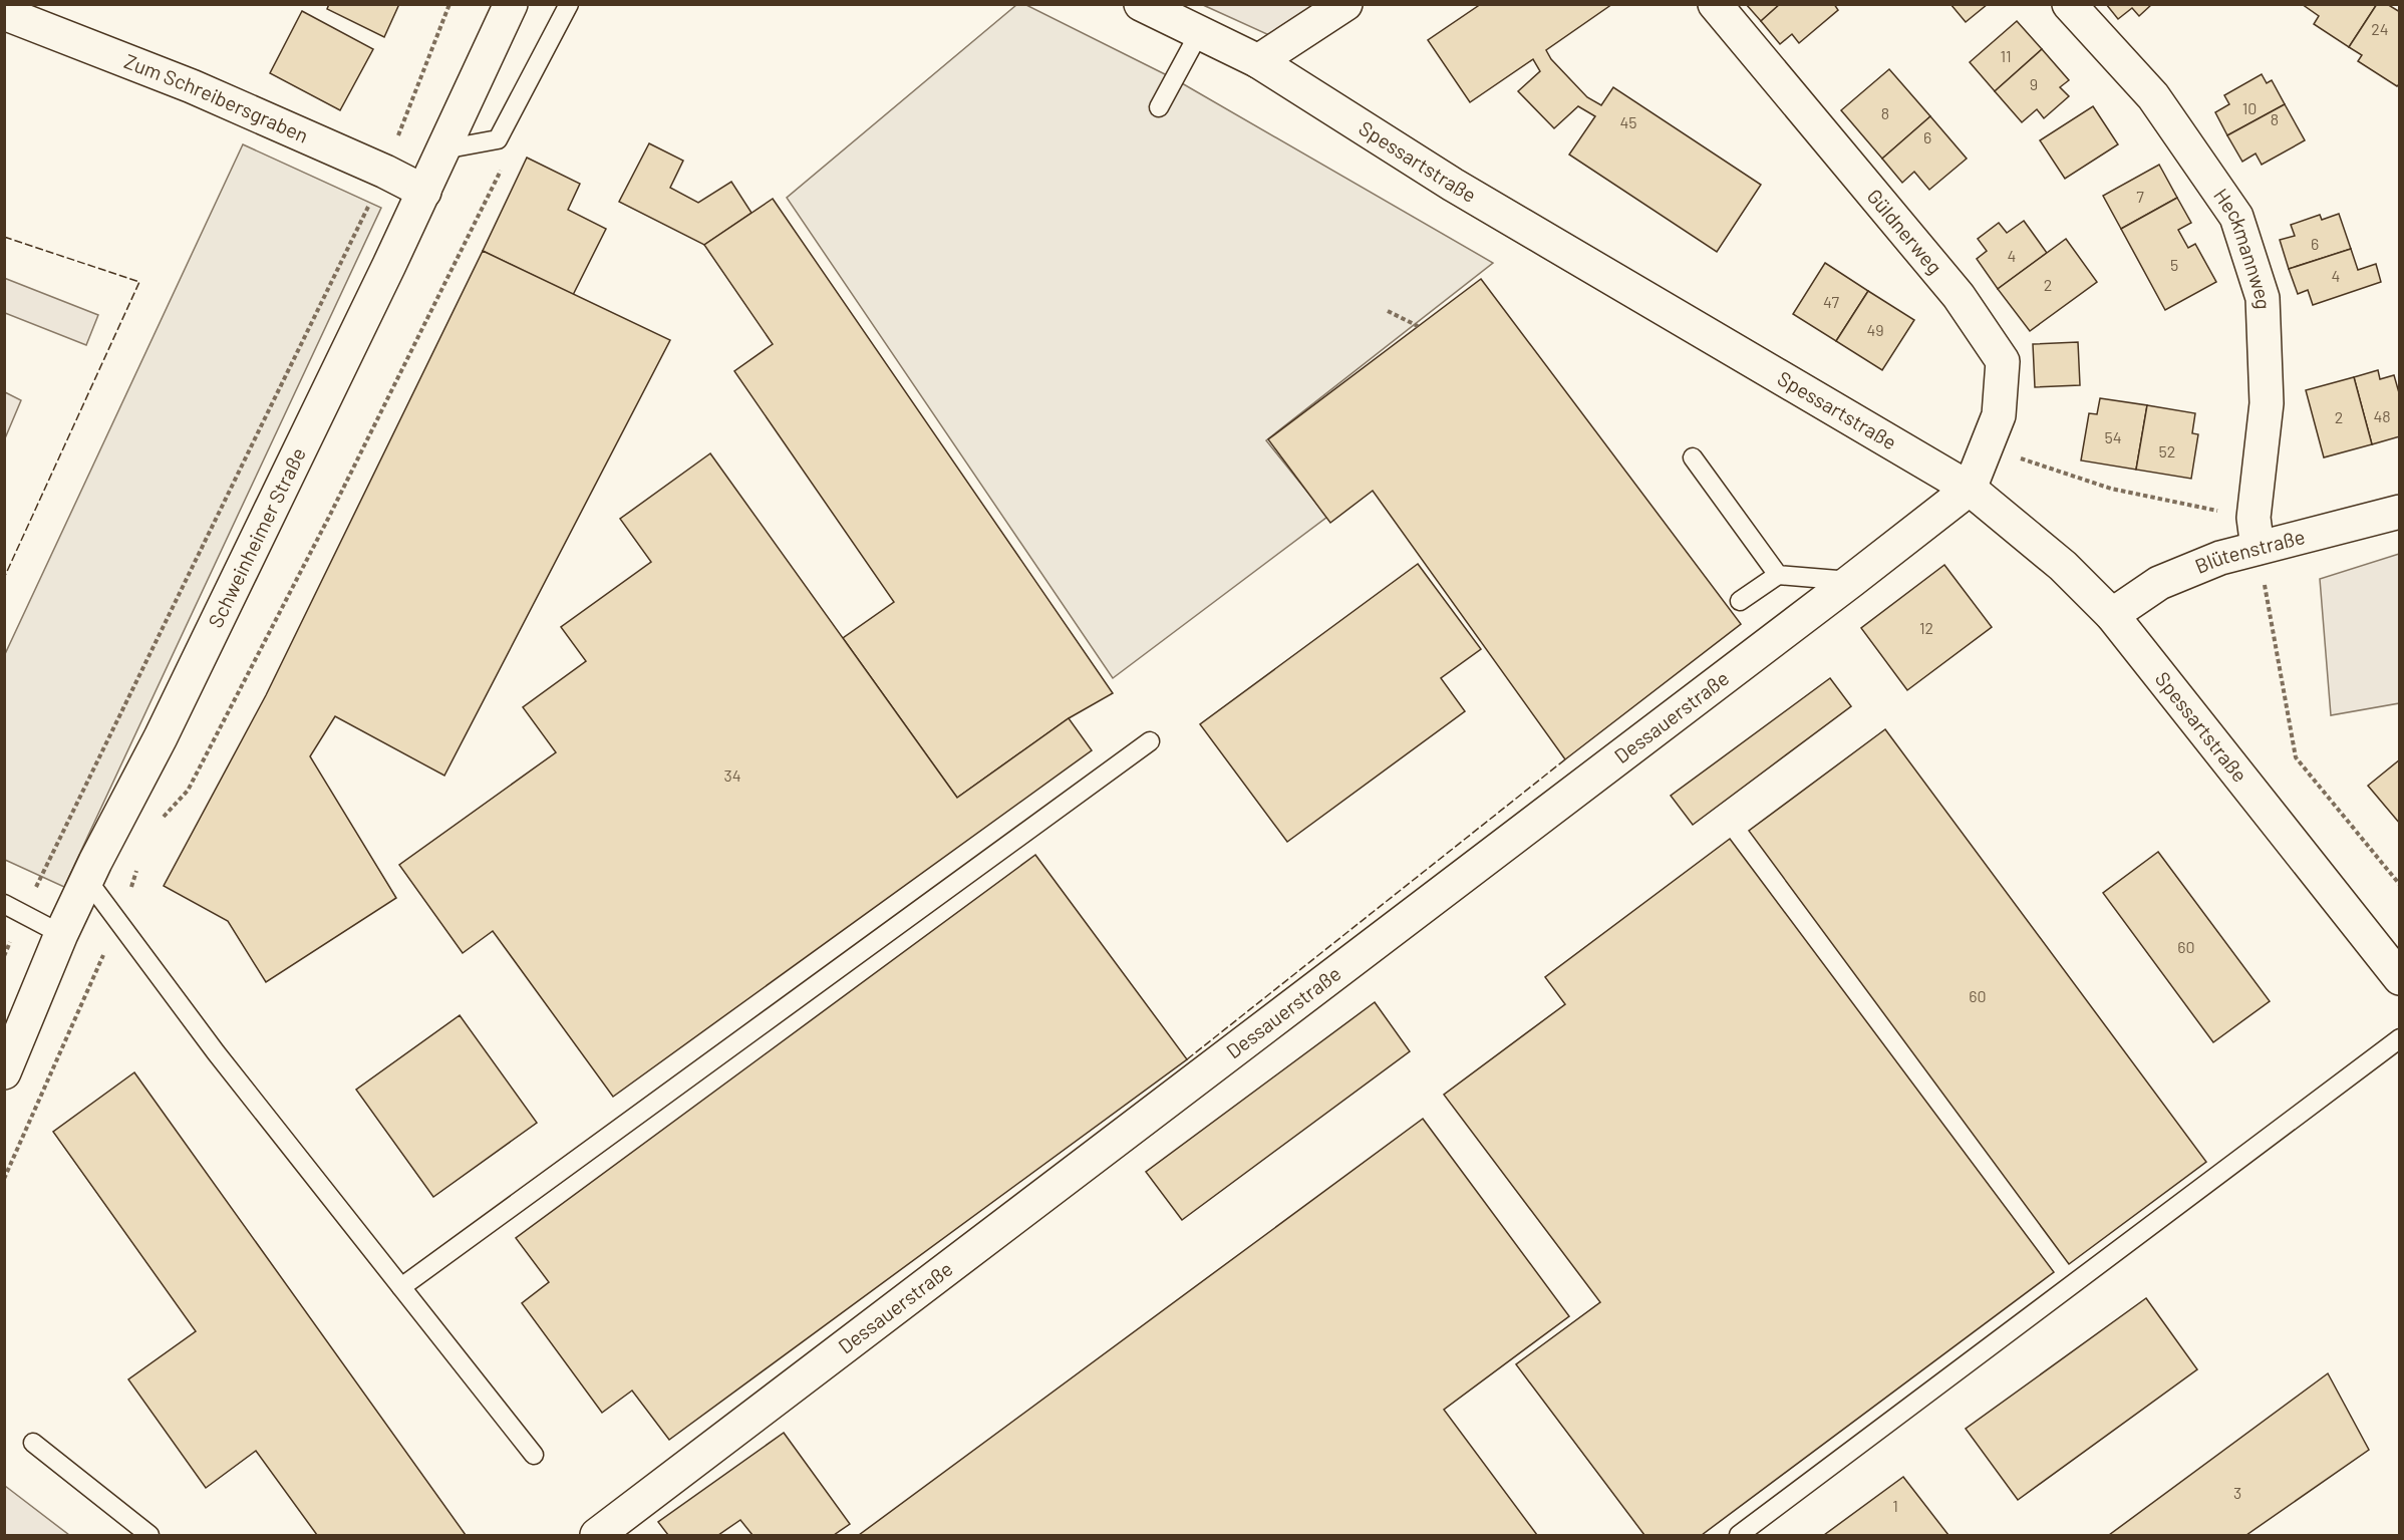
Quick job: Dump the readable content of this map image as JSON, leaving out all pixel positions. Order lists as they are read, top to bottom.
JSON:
{
  "streets": {
    "street": [
      "Zum Schreibersgraben",
      "Spessartstraße",
      "Güldnerweg",
      "Heckmannweg",
      "Schweinheimer Straße",
      "Blütenstraße",
      "Dessauerstraße"
    ]
  },
  "crossings": [
    ["Zum Schreibersgraben", "Schweinheimer Straße"],
    ["Spessartstraße", "Güldnerweg"],
    ["Spessartstraße", "Blütenstraße"],
    ["Spessartstraße", "Dessauerstraße"],
    ["Güldnerweg", "Dessauerstraße"],
    ["Heckmannweg", "Blütenstraße"]
  ],
  "house_numbers": [
    "24",
    "11",
    "9",
    "10",
    "8",
    "8",
    "45",
    "6",
    "7",
    "6",
    "4",
    "5",
    "4",
    "2",
    "47",
    "49",
    "48",
    "2",
    "54",
    "52",
    "12",
    "34",
    "60",
    "60",
    "3",
    "1"
  ]
}
